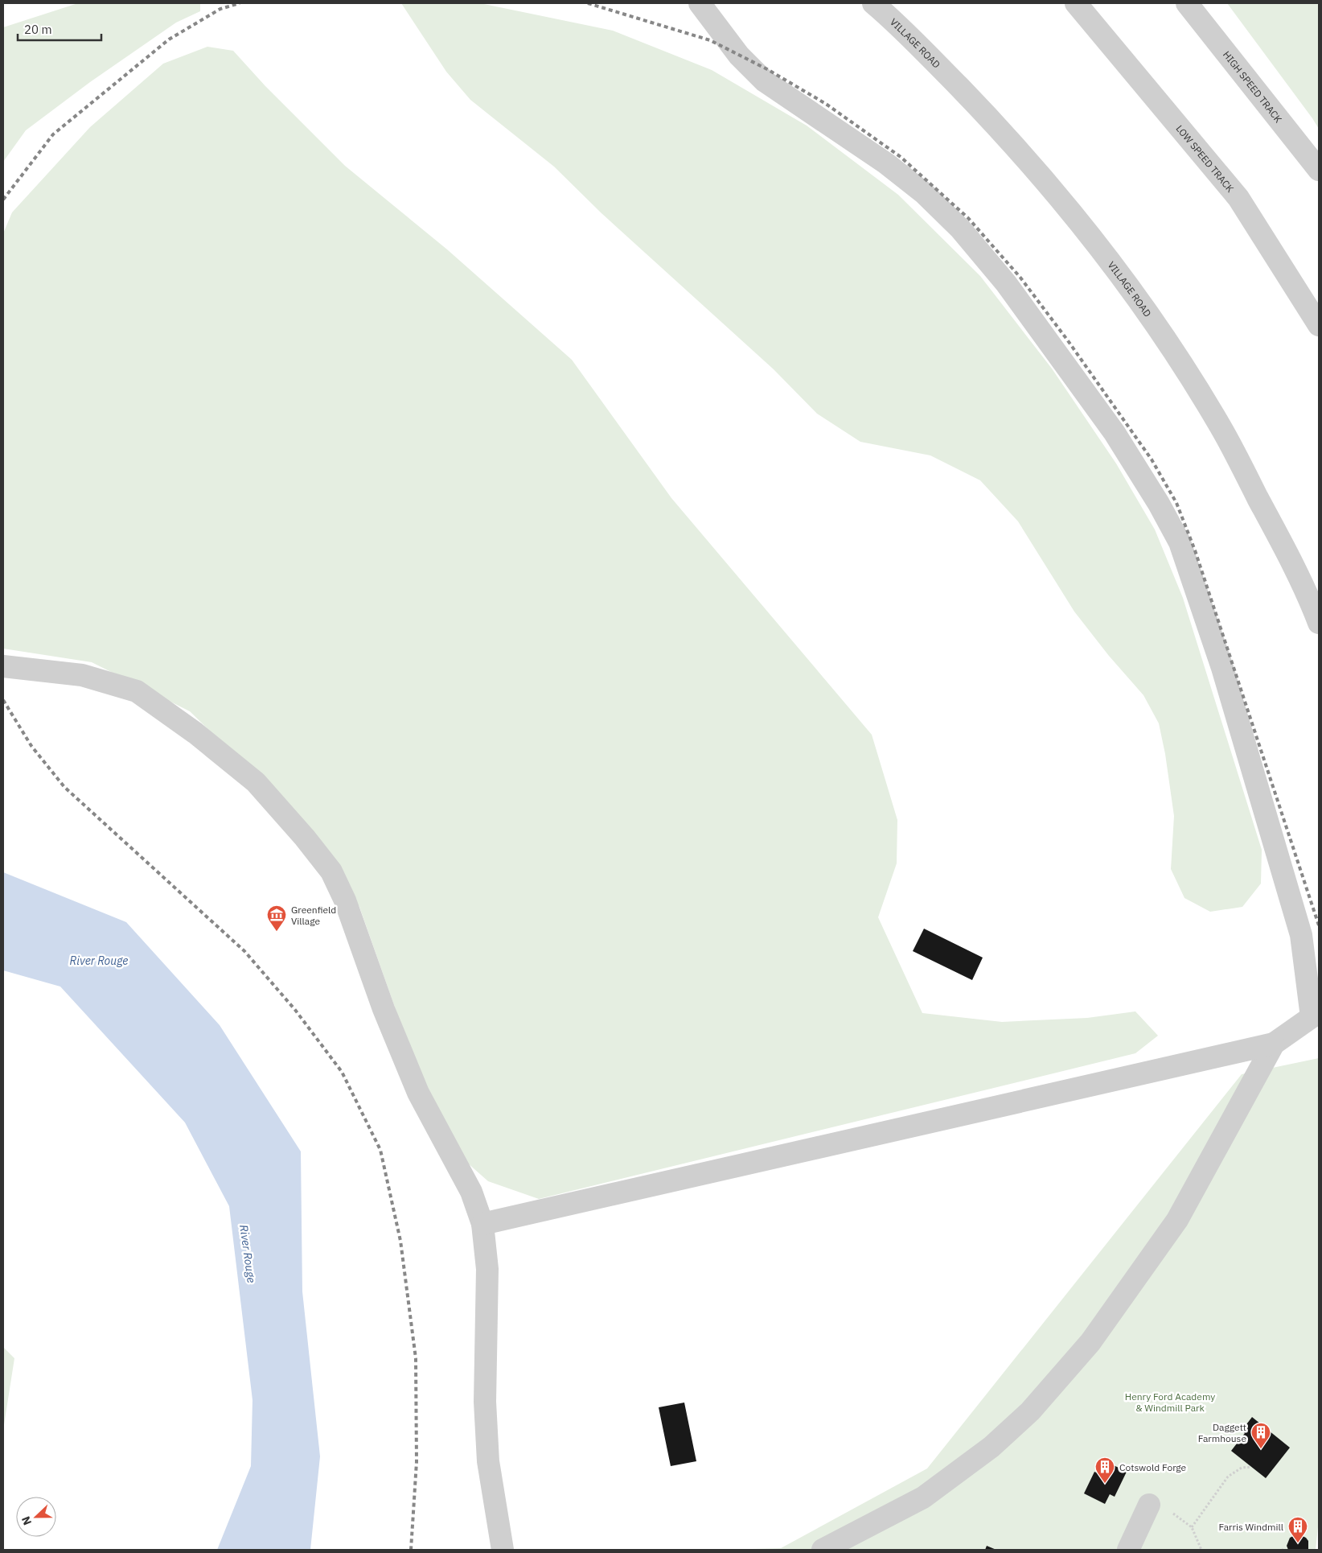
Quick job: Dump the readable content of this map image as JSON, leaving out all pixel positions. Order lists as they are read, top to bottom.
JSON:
{
  "streets": {
    "street": ["VILLAGE ROAD", "HIGH SPEED TRACK", "LOW SPEED TRACK"]
  },
  "water": ["River Rouge"],
  "parks": ["Henry Ford Academy & Windmill Park"],
  "places": {
    "museum": ["Greenfield Village"],
    "building": ["Daggett Farmhouse", "Cotswold Forge", "Farris Windmill"]
  },
  "scale_bar": "20 m",
  "north": "left"
}
